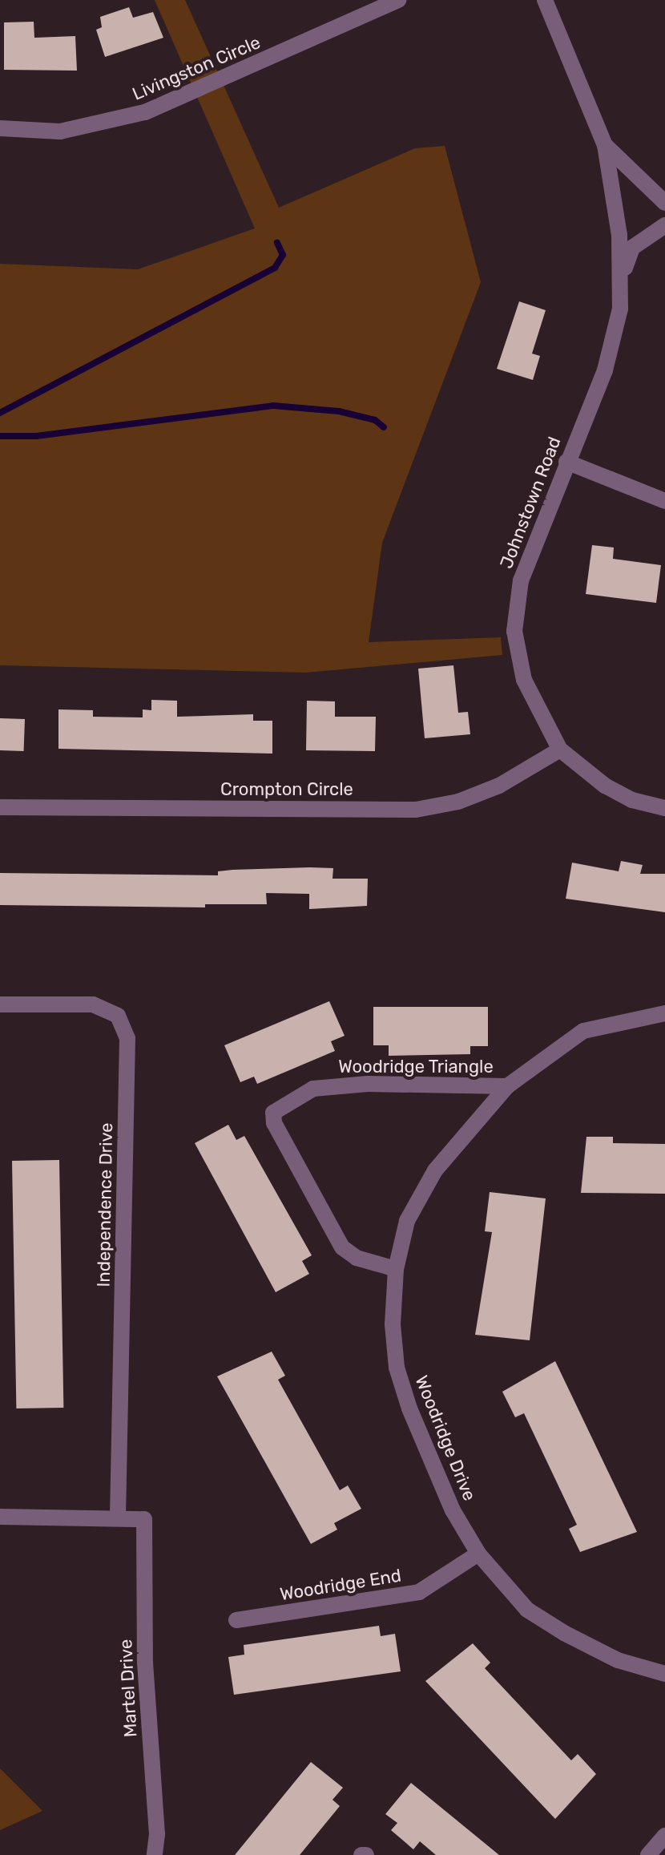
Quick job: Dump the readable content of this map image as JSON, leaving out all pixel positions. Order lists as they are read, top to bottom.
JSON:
{
  "streets": {
    "street": [
      "Livingston Circle",
      "Johnstown Road",
      "Crompton Circle",
      "Woodridge Triangle",
      "Independence Drive",
      "Woodridge Drive",
      "Woodridge End",
      "Martel Drive"
    ]
  },
  "crossings": [
    ["Johnstown Road", "Crompton Circle"],
    ["Woodridge Triangle", "Woodridge Drive"],
    ["Independence Drive", "Martel Drive"],
    ["Woodridge Drive", "Woodridge End"]
  ]
}
